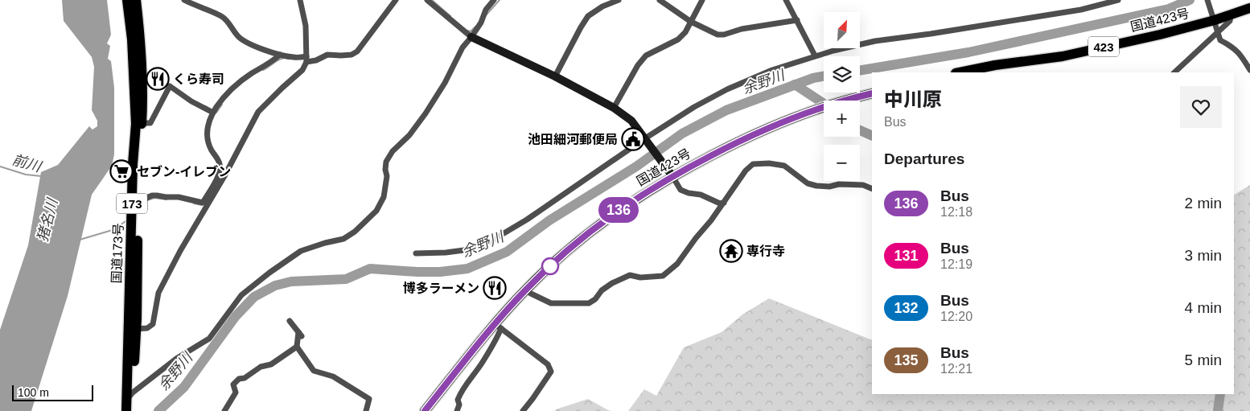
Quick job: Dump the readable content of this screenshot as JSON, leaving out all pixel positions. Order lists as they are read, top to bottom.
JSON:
{
  "streets": {
    "highway": [
      "国道423号",
      "423",
      "173",
      "国道173号"
    ]
  },
  "water": ["余野川", "前川", "猪名川"],
  "places": {
    "restaurant": ["くら寿司", "博多ラーメン"],
    "public building": ["池田細河郵便局"],
    "supermarket": ["セブン-イレブン"],
    "temple": ["専行寺"]
  },
  "lines": ["bus line 136"],
  "scale_bar": "100 m",
  "north": "top right",
  "page": {
    "on_map": "136",
    "map_buttons": ["+", "−"],
    "heading": [
      ["中川原", "Bus"],
      "Departures"
    ],
    "list": [
      {
        "mark": "136",
        "name": "Bus",
        "note": "12:18",
        "value": "2 min"
      },
      {
        "mark": "131",
        "name": "Bus",
        "note": "12:19",
        "value": "3 min"
      },
      {
        "mark": "132",
        "name": "Bus",
        "note": "12:20",
        "value": "4 min"
      },
      {
        "mark": "135",
        "name": "Bus",
        "note": "12:21",
        "value": "5 min"
      }
    ],
    "scale": "100 m"
  }
}
